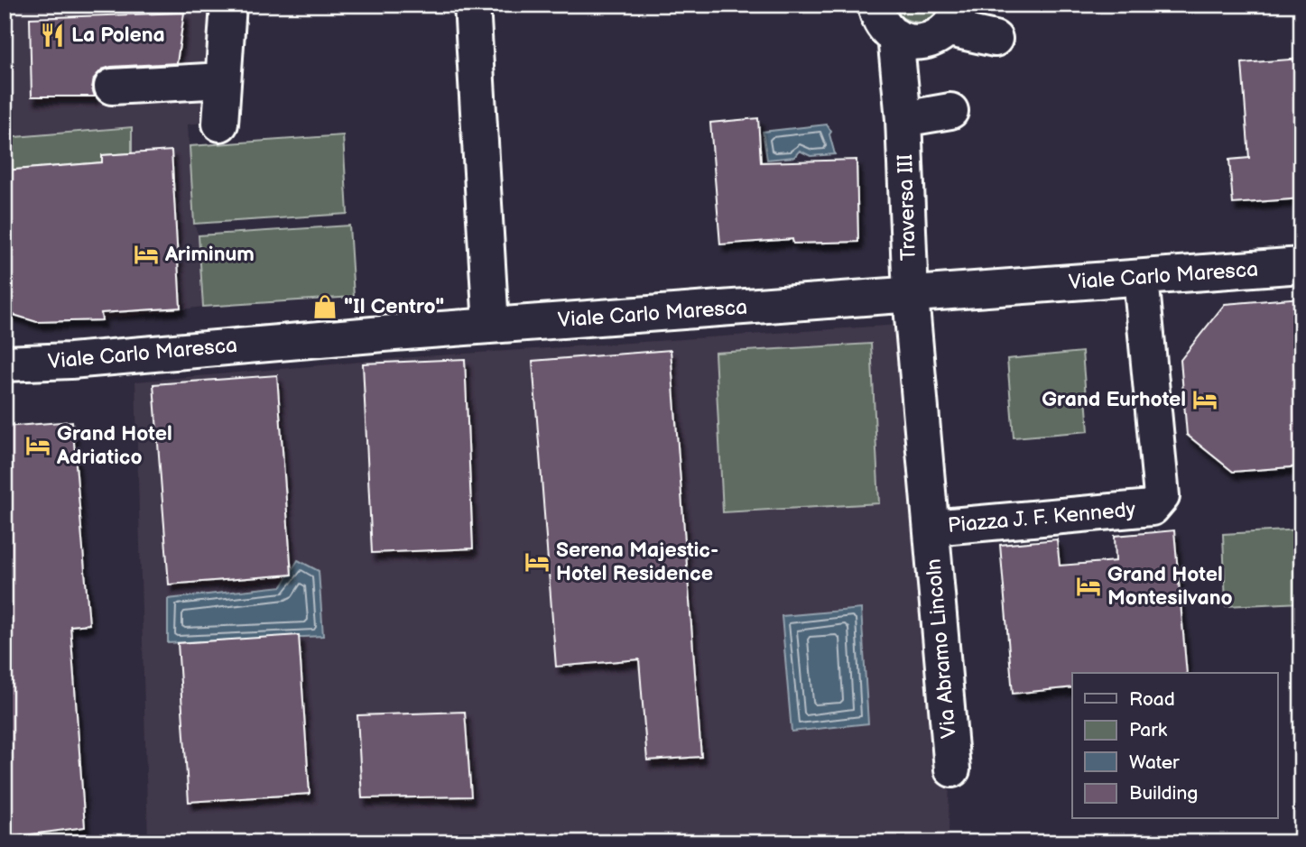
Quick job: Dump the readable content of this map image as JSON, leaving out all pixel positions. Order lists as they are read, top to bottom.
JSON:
{
  "streets": {
    "street": [
      "Traversa III",
      "Viale Carlo Maresca",
      "Piazza J. F. Kennedy",
      "Via Abramo Lincoln"
    ]
  },
  "crossings": [
    ["Traversa III", "Viale Carlo Maresca"],
    ["Traversa III", "Piazza J. F. Kennedy"],
    ["Viale Carlo Maresca", "Piazza J. F. Kennedy"],
    ["Piazza J. F. Kennedy", "Via Abramo Lincoln"]
  ],
  "places": {
    "restaurant": ["La Polena"],
    "hotel": [
      "Ariminum",
      "Grand Eurhotel",
      "Grand Hotel Adriatico",
      "Serena Majestic- Hotel Residence",
      "Grand Hotel Montesilvano"
    ],
    "shop": ["\"Il Centro\""]
  },
  "legend": [
    "Road",
    "Park",
    "Water",
    "Building"
  ]
}
